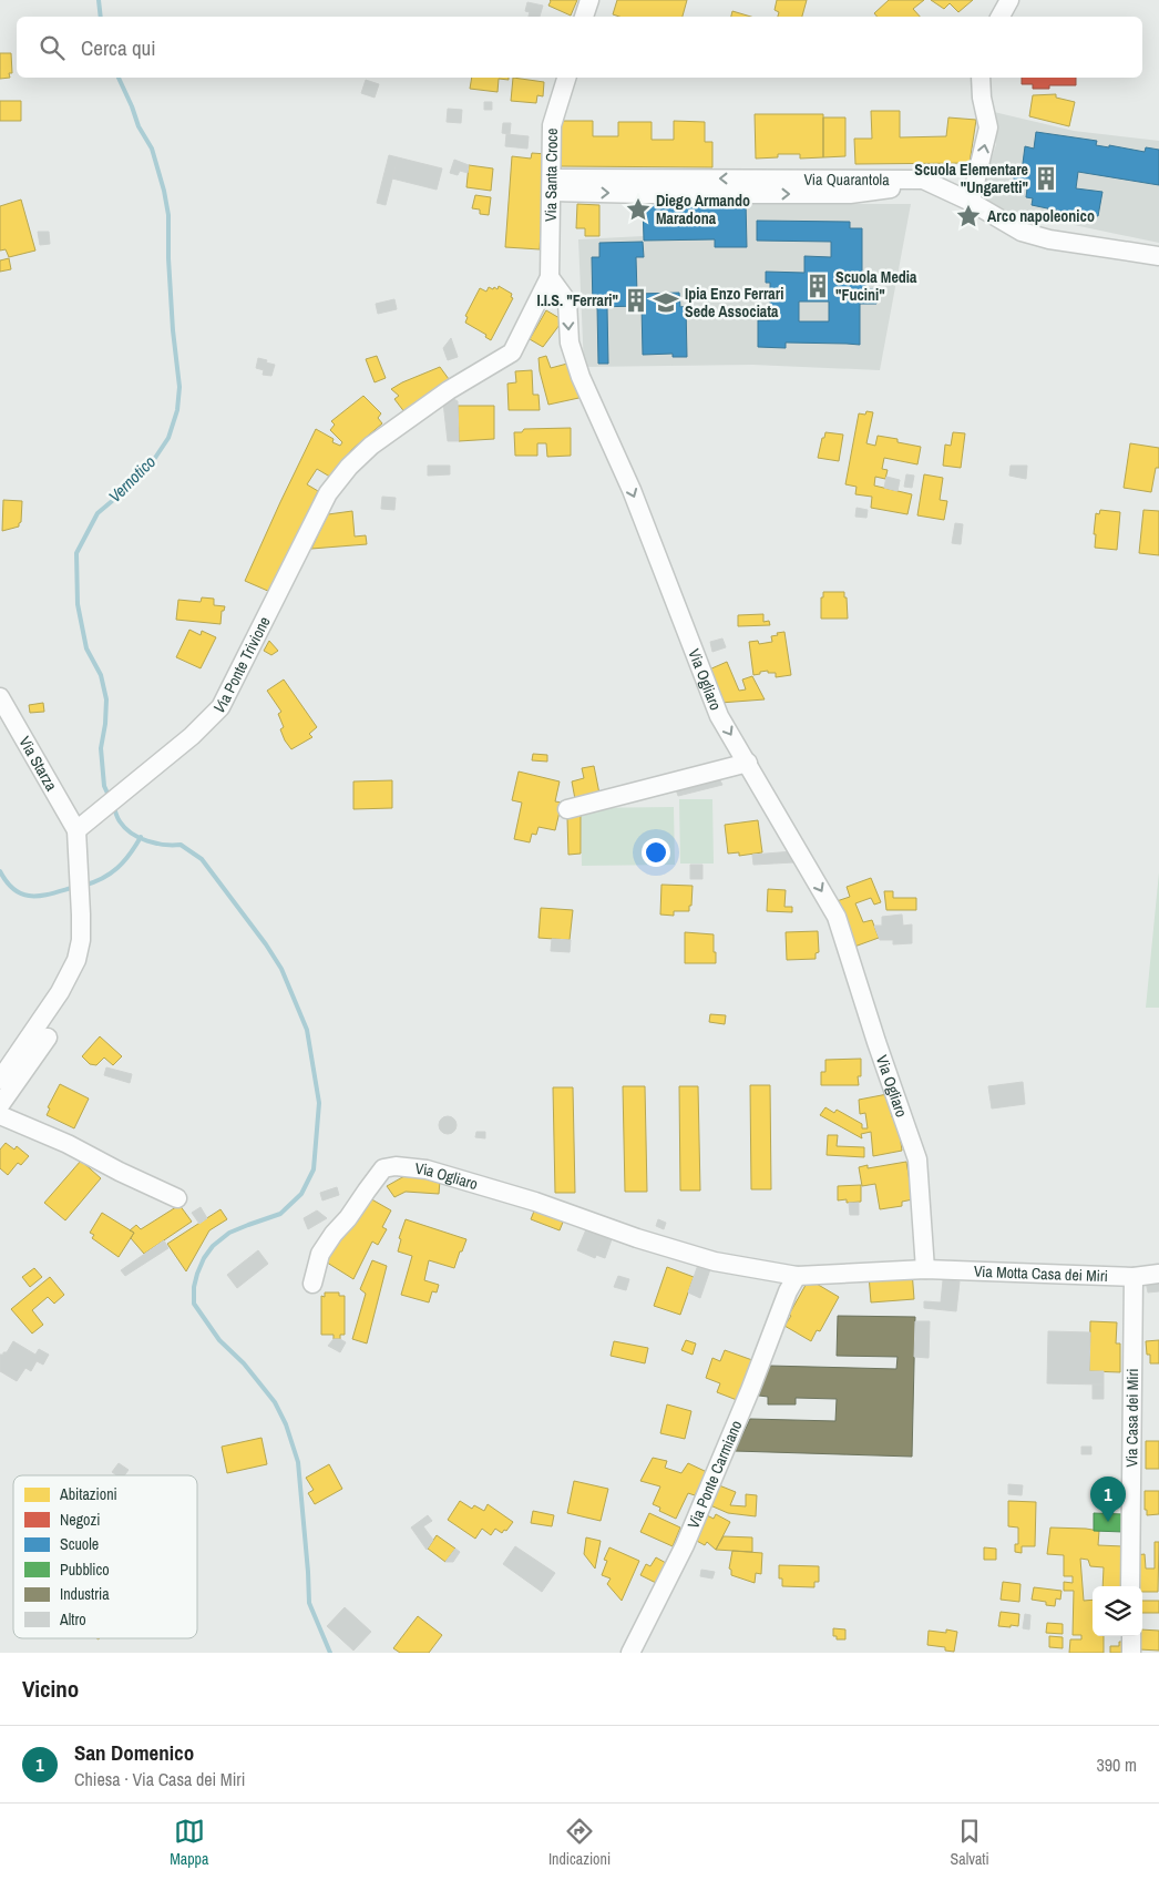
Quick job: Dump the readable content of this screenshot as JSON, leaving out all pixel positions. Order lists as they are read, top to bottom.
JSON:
{
  "streets": {
    "street": [
      "Via Santa Croce",
      "Via Quarantola",
      "Via Ponte Trivione",
      "Via Ogliaro",
      "Via Starza",
      "Via Motta Casa dei Miri",
      "Via Casa dei Miri",
      "Via Ponte Carmiano"
    ]
  },
  "crossings": [
    ["Via Santa Croce", "Via Quarantola"],
    ["Via Santa Croce", "Via Ponte Trivione"],
    ["Via Santa Croce", "Via Ogliaro"],
    ["Via Ponte Trivione", "Via Ogliaro"],
    ["Via Ponte Trivione", "Via Starza"],
    ["Via Ogliaro", "Via Motta Casa dei Miri"],
    ["Via Ogliaro", "Via Ponte Carmiano"],
    ["Via Motta Casa dei Miri", "Via Casa dei Miri"]
  ],
  "one_way": ["Via Ogliaro"],
  "water": ["Vernotico"],
  "places": {
    "building": ["Scuola Elementare \"Ungaretti\"", "Scuola Media \"Fucini\"", "I.I.S. \"Ferrari\""],
    "place": ["Diego Armando Maradona", "Arco napoleonico"],
    "school or university": ["Ipia Enzo Ferrari Sede Associata"]
  },
  "legend": [
    "Abitazioni",
    "Negozi",
    "Scuole",
    "Pubblico",
    "Industria",
    "Altro"
  ],
  "page": {
    "search": "Cerca qui",
    "pins": "1",
    "heading": "Vicino",
    "list": [
      {
        "mark": "1",
        "name": "San Domenico",
        "note": "Chiesa · Via Casa dei Miri",
        "value": "390 m"
      }
    ],
    "nav": ["Mappa", "Indicazioni", "Salvati"]
  }
}
